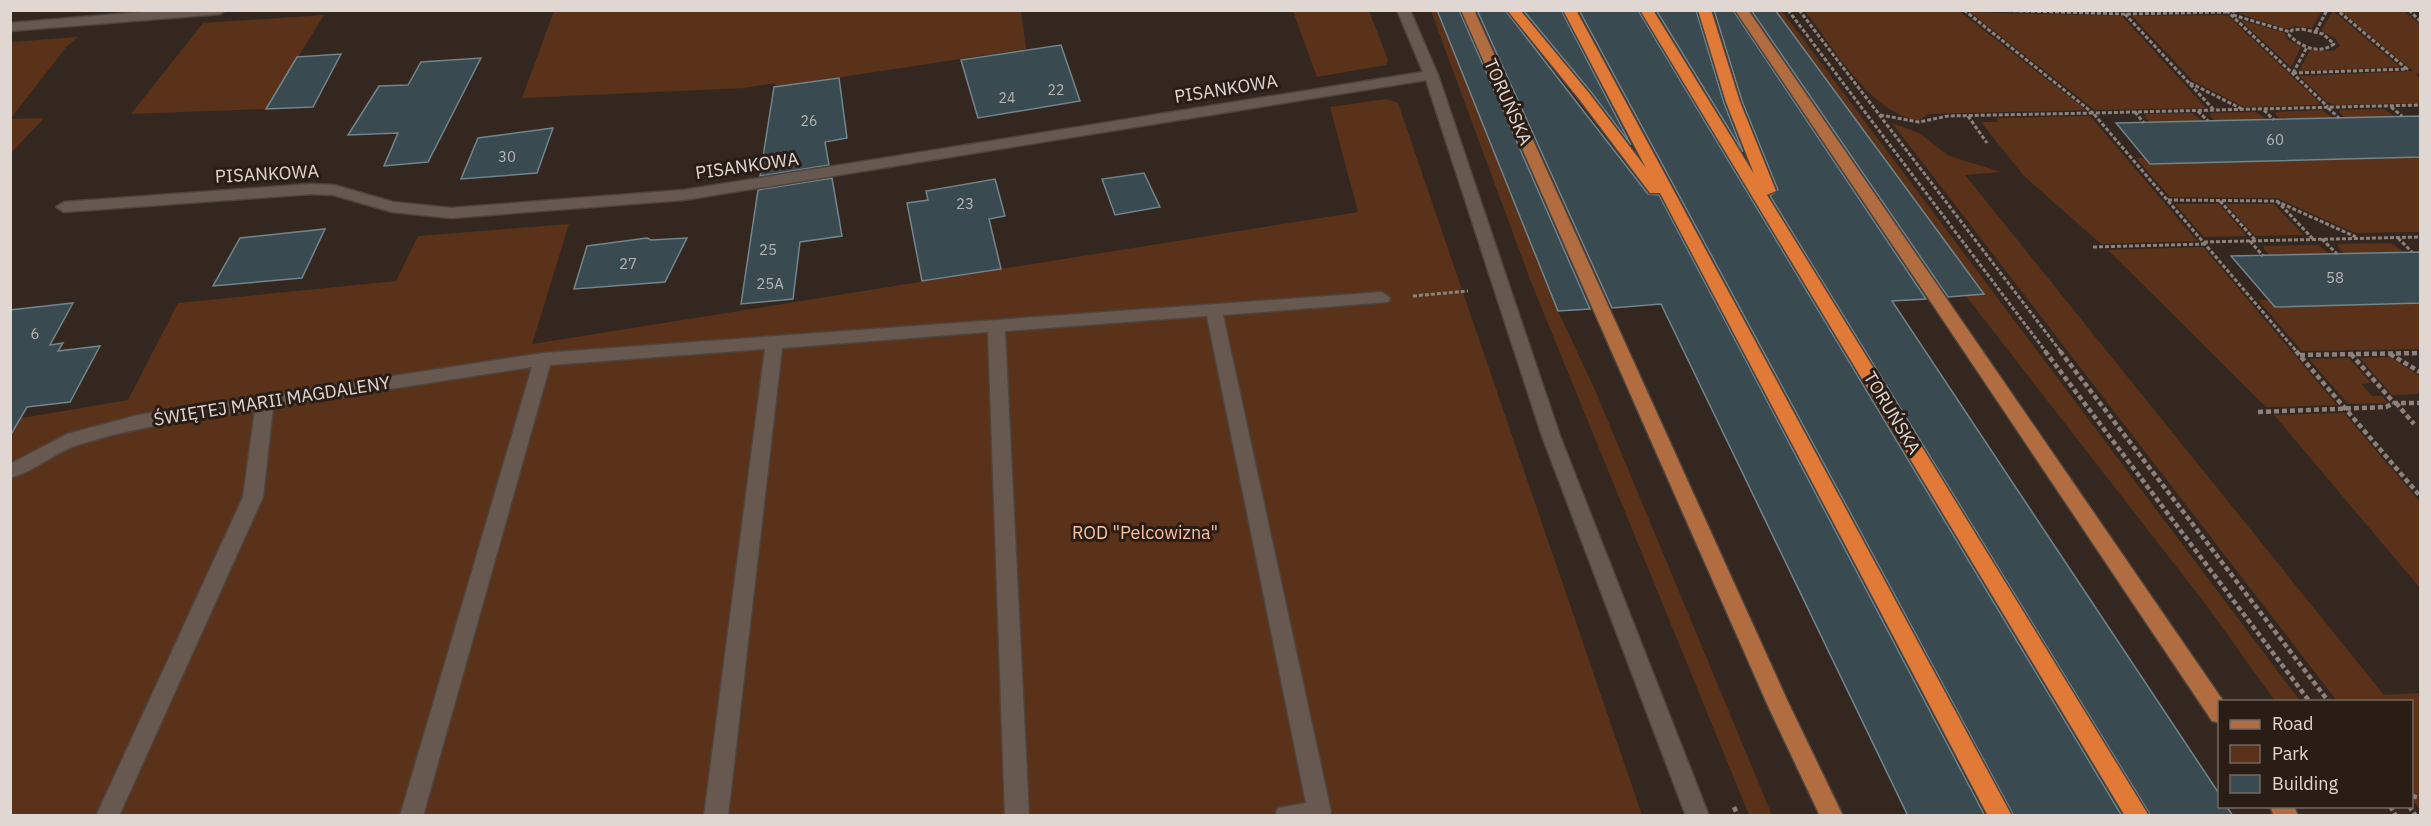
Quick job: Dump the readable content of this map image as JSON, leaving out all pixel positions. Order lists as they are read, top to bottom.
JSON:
{
  "streets": {
    "highway": ["TORUŃSKA"],
    "street": ["PISANKOWA", "ŚWIĘTEJ MARII MAGDALENY"]
  },
  "parks": ["ROD \"Pelcowizna\""],
  "house_numbers": [
    "22",
    "24",
    "26",
    "60",
    "30",
    "23",
    "25",
    "27",
    "58",
    "25A",
    "6"
  ],
  "legend": ["Road", "Park", "Building"]
}
